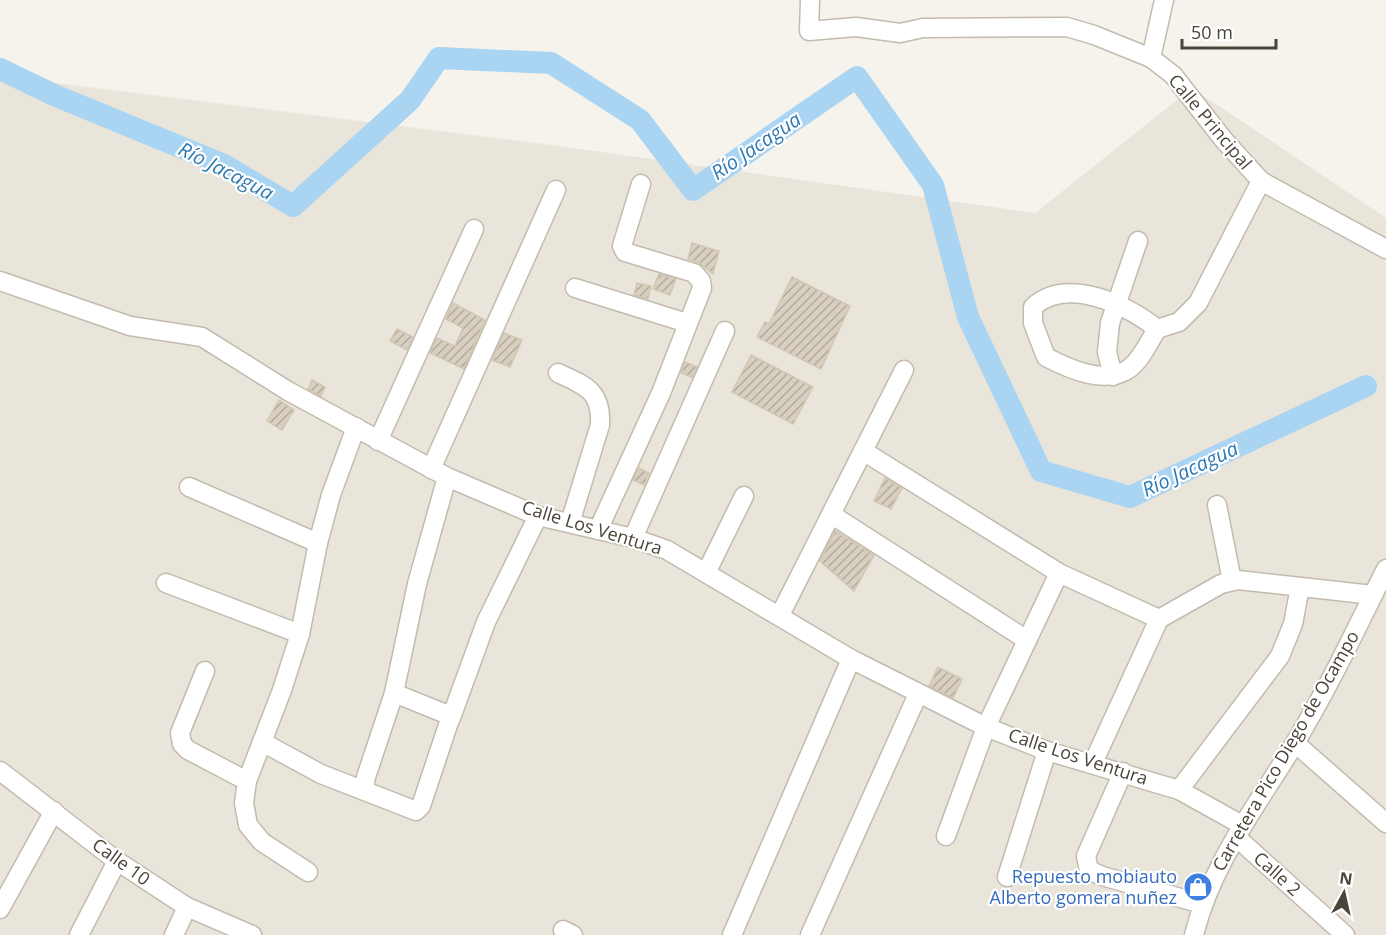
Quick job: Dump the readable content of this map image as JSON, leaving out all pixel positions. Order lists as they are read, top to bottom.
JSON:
{
  "streets": {
    "street": [
      "Calle Principal",
      "Calle Los Ventura",
      "Carretera Pico Diego de Ocampo",
      "Calle 10",
      "Calle 2"
    ]
  },
  "crossings": [
    ["Calle Los Ventura", "Carretera Pico Diego de Ocampo"],
    ["Calle Los Ventura", "Calle 2"],
    ["Carretera Pico Diego de Ocampo", "Calle 2"]
  ],
  "water": ["Río Jacagua"],
  "places": {
    "shop": ["Repuesto mobiauto Alberto gomera nuñez"]
  },
  "scale_bar": "50 m",
  "north": "top"
}
